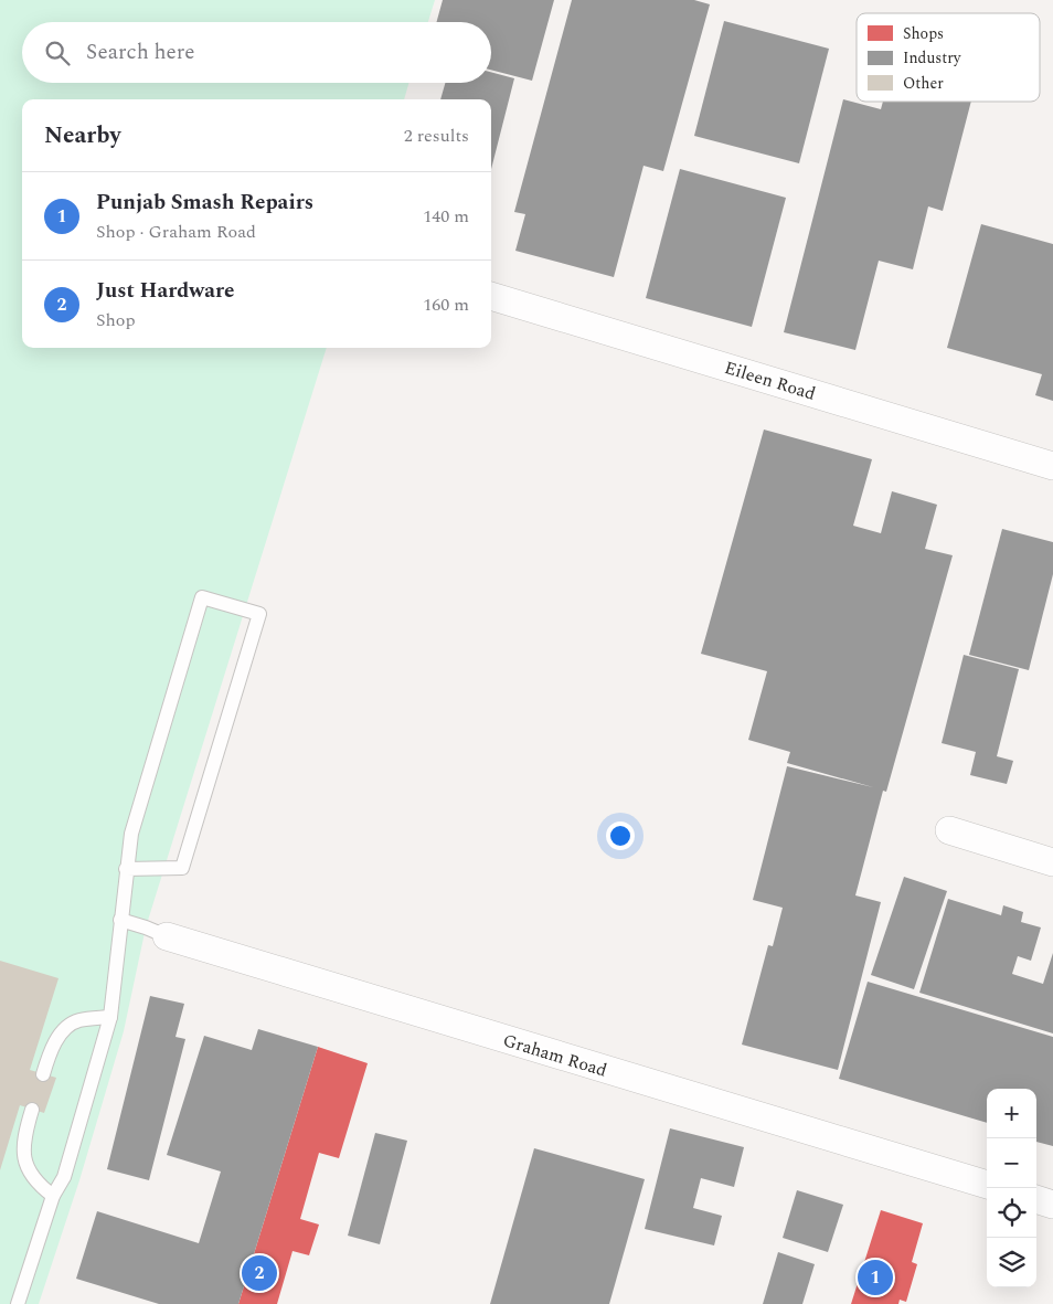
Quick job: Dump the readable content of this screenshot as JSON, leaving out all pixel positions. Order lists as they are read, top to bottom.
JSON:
{
  "streets": {
    "street": ["Eileen Road", "Graham Road"]
  },
  "legend": ["Shops", "Industry", "Other"],
  "page": {
    "search": "Search here",
    "heading": ["Nearby", "2 results"],
    "list": [
      {
        "mark": "1",
        "name": "Punjab Smash Repairs",
        "note": "Shop · Graham Road",
        "value": "140 m"
      },
      {
        "mark": "2",
        "name": "Just Hardware",
        "note": "Shop",
        "value": "160 m"
      }
    ],
    "map_buttons": ["+", "−"],
    "pins": ["2", "1"]
  }
}
